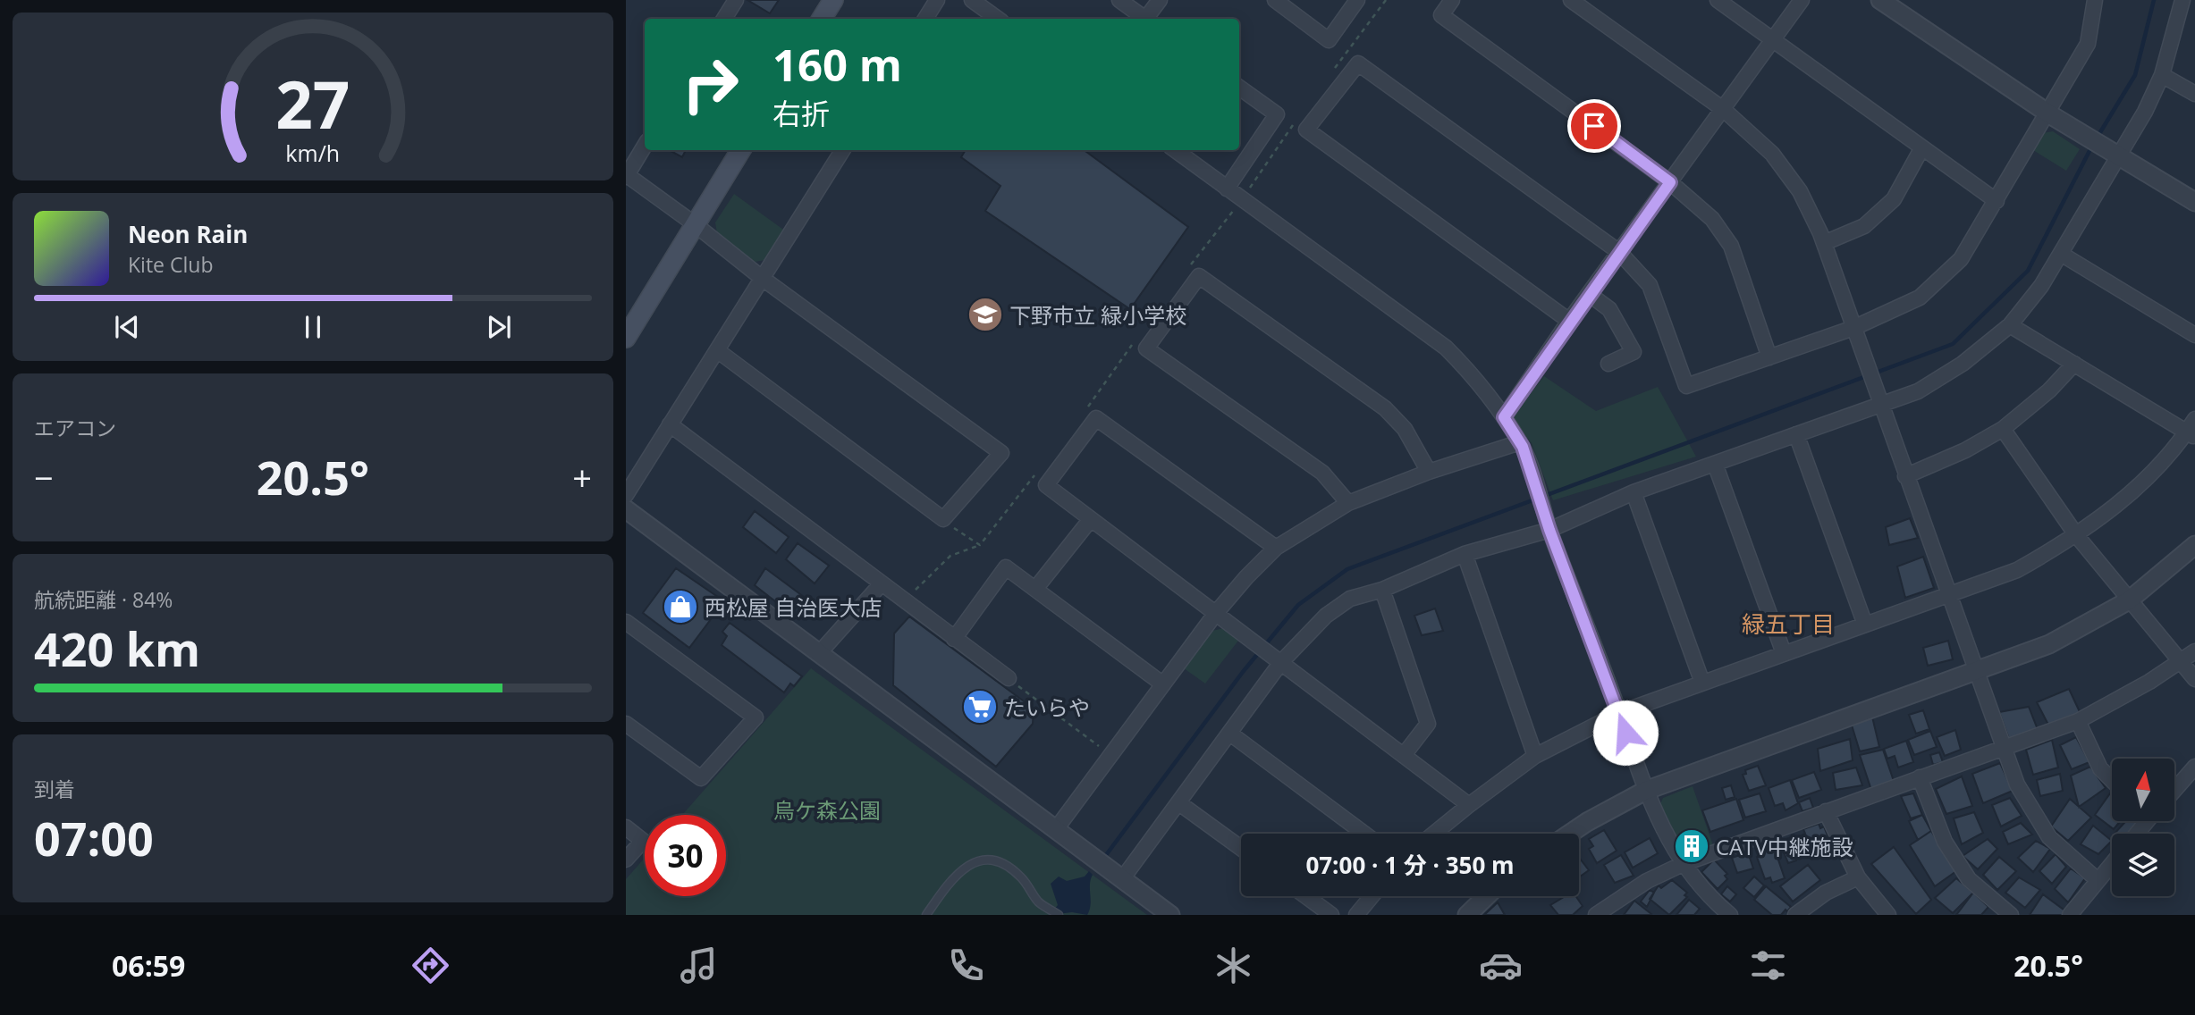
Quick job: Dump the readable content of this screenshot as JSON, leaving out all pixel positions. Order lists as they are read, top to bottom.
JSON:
{
  "districts": ["緑五丁目"],
  "parks": ["烏ケ森公園"],
  "places": {
    "school or university": ["下野市立 緑小学校"],
    "shop": ["西松屋 自治医大店"],
    "supermarket": ["たいらや"],
    "building": ["CATV中継施設"]
  },
  "north": "top",
  "page": {
    "turn": ["160 m", "右折"],
    "song": ["Neon Rain", "Kite Club"],
    "tile": [
      "エアコン",
      ["航続距離 · 84%", "420 km"],
      ["到着", "07:00"]
    ],
    "heat": ["−", "20.5°", "+"],
    "limit": "30",
    "trip": "07:00 · 1 分 · 350 m",
    "tabs": ["06:59", "20.5°"],
    "gauge": ["27", "km/h"]
  }
}
